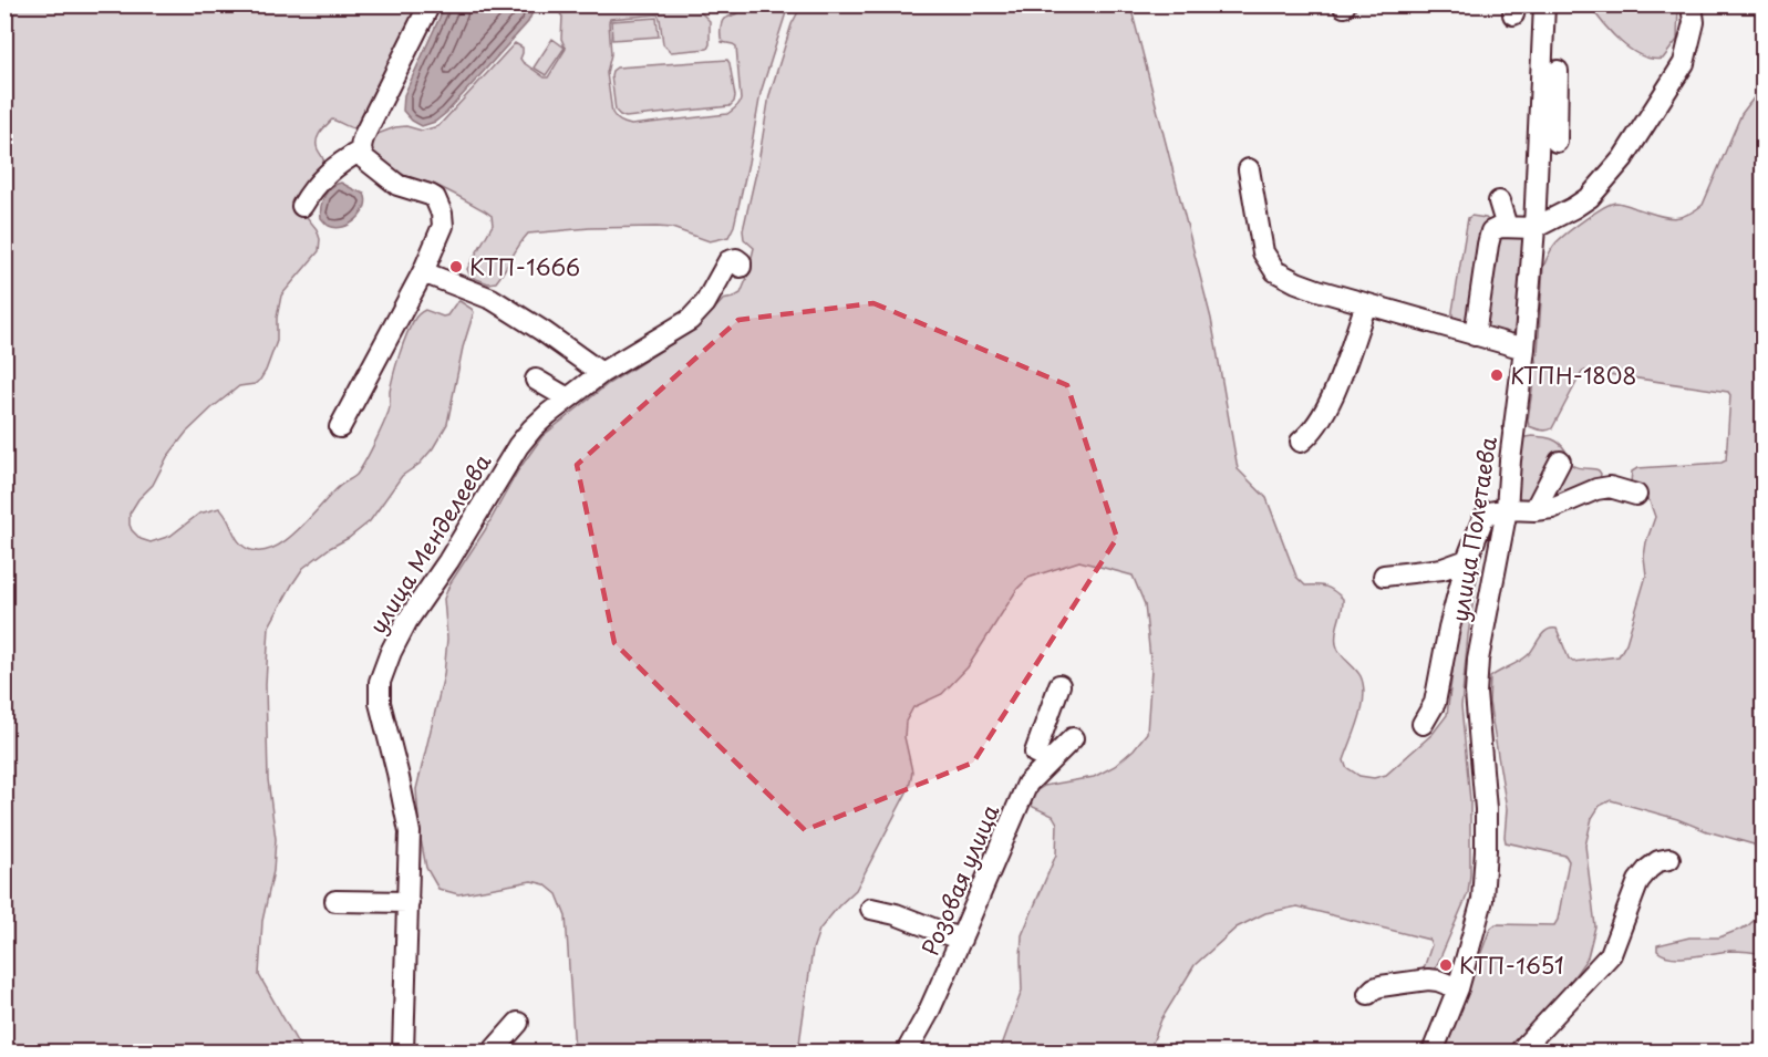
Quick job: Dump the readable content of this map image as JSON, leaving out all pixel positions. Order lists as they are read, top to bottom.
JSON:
{
  "streets": {
    "street": ["улица Полетаева", "улица Менделеева", "Розовая улица"]
  },
  "places": ["КТП-1666", "КТПН-1808", "КТП-1651"]
}
